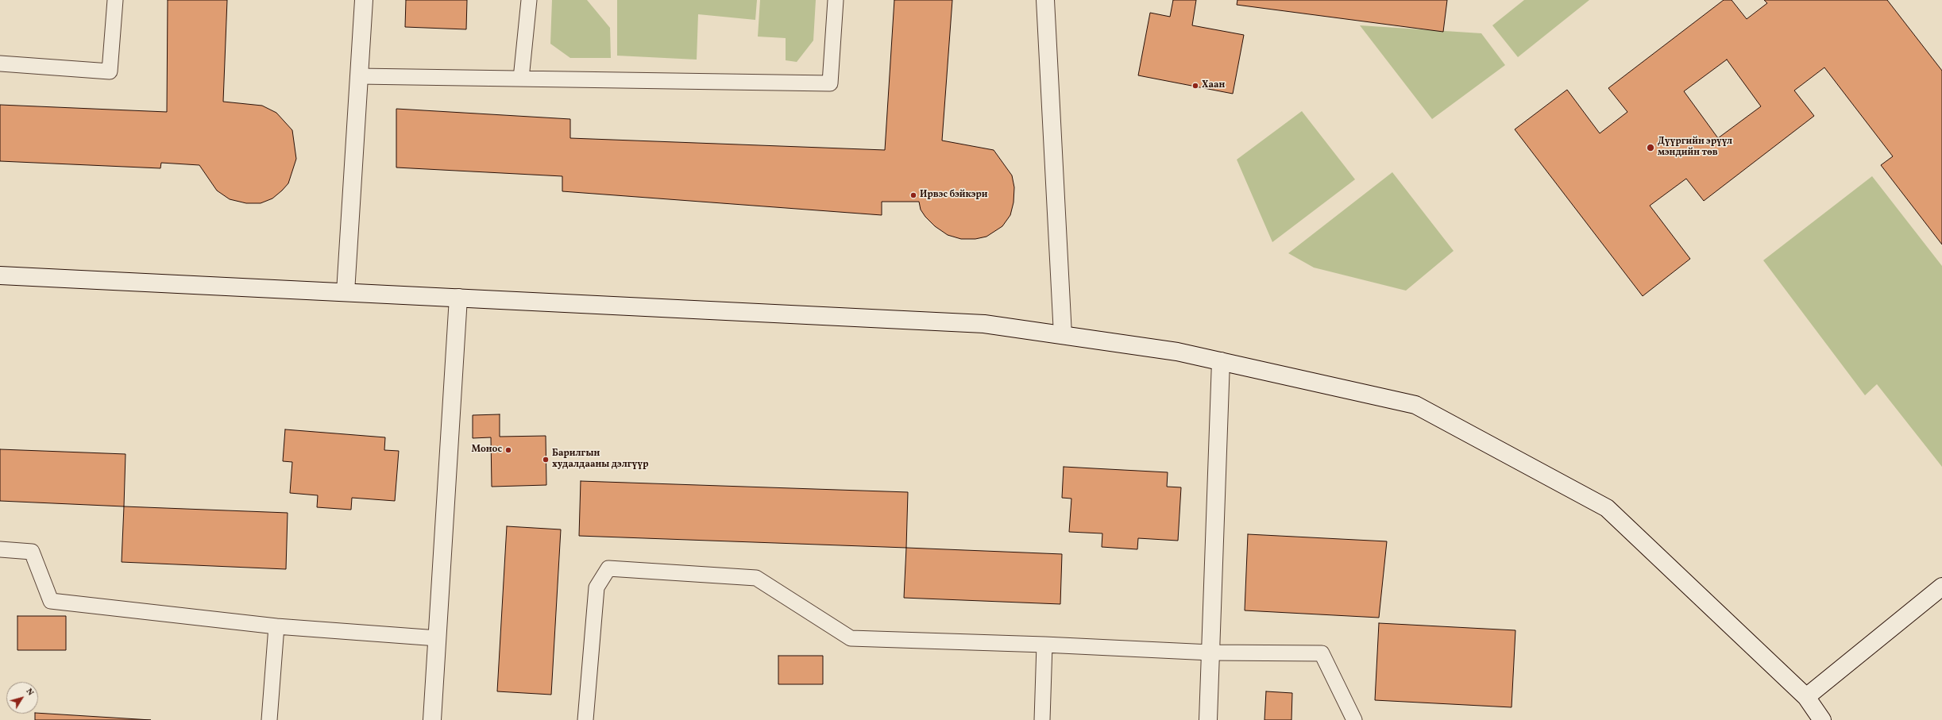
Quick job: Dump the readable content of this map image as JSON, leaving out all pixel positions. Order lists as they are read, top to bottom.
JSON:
{
  "places": [
    "Хаан",
    "Дүүргийн эрүүл мэндийн төв",
    "Ирвэс бэйкэри",
    "Монос",
    "Барилгын худалдааны дэлгүүр"
  ],
  "north": "top right"
}
